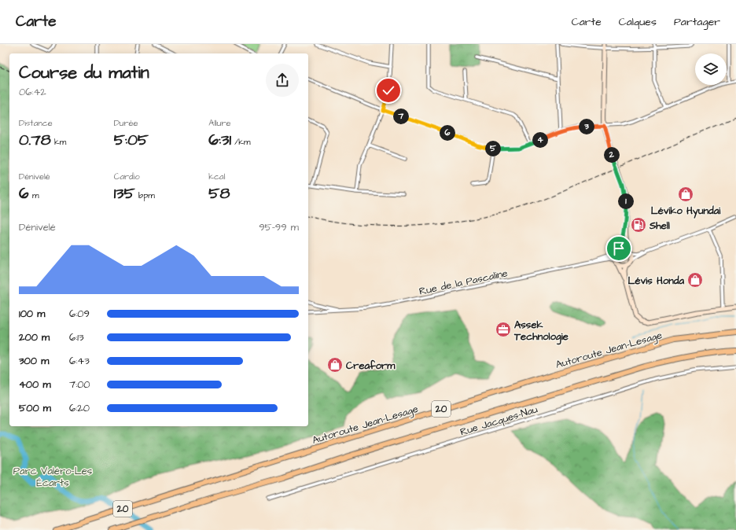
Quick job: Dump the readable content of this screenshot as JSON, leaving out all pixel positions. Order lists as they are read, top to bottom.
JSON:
{
  "streets": {
    "highway": ["Autoroute Jean-Lesage", "20"],
    "street": ["Rue de la Pascaline", "Rue Jacques-Nau"]
  },
  "parks": ["Parc Valéro-Les Écarts"],
  "places": {
    "shop": ["Léviko Hyundai", "Lévis Honda", "Creaform"],
    "fuel station": ["Shell"],
    "office": ["Assek Technologie"]
  },
  "page": {
    "header": "Carte",
    "nav": ["Carte", "Calques", "Partager"],
    "heading": ["Course du matin", "06:42"],
    "stats": [
      ["Distance", "0.78 km"],
      ["Durée", "5:05"],
      ["Allure", "6:31 /km"],
      ["Dénivelé", "6 m"],
      ["Cardio", "135 bpm"],
      ["kcal", "58"]
    ],
    "pins": [
      "7",
      "3",
      "6",
      "4",
      "5",
      "2",
      "1"
    ],
    "chart": ["Dénivelé", "95–99 m"],
    "list": [
      {
        "name": "100 m",
        "note": "6:09"
      },
      {
        "name": "200 m",
        "note": "6:13"
      },
      {
        "name": "300 m",
        "note": "6:43"
      },
      {
        "name": "400 m",
        "note": "7:00"
      },
      {
        "name": "500 m",
        "note": "6:20"
      }
    ]
  }
}
